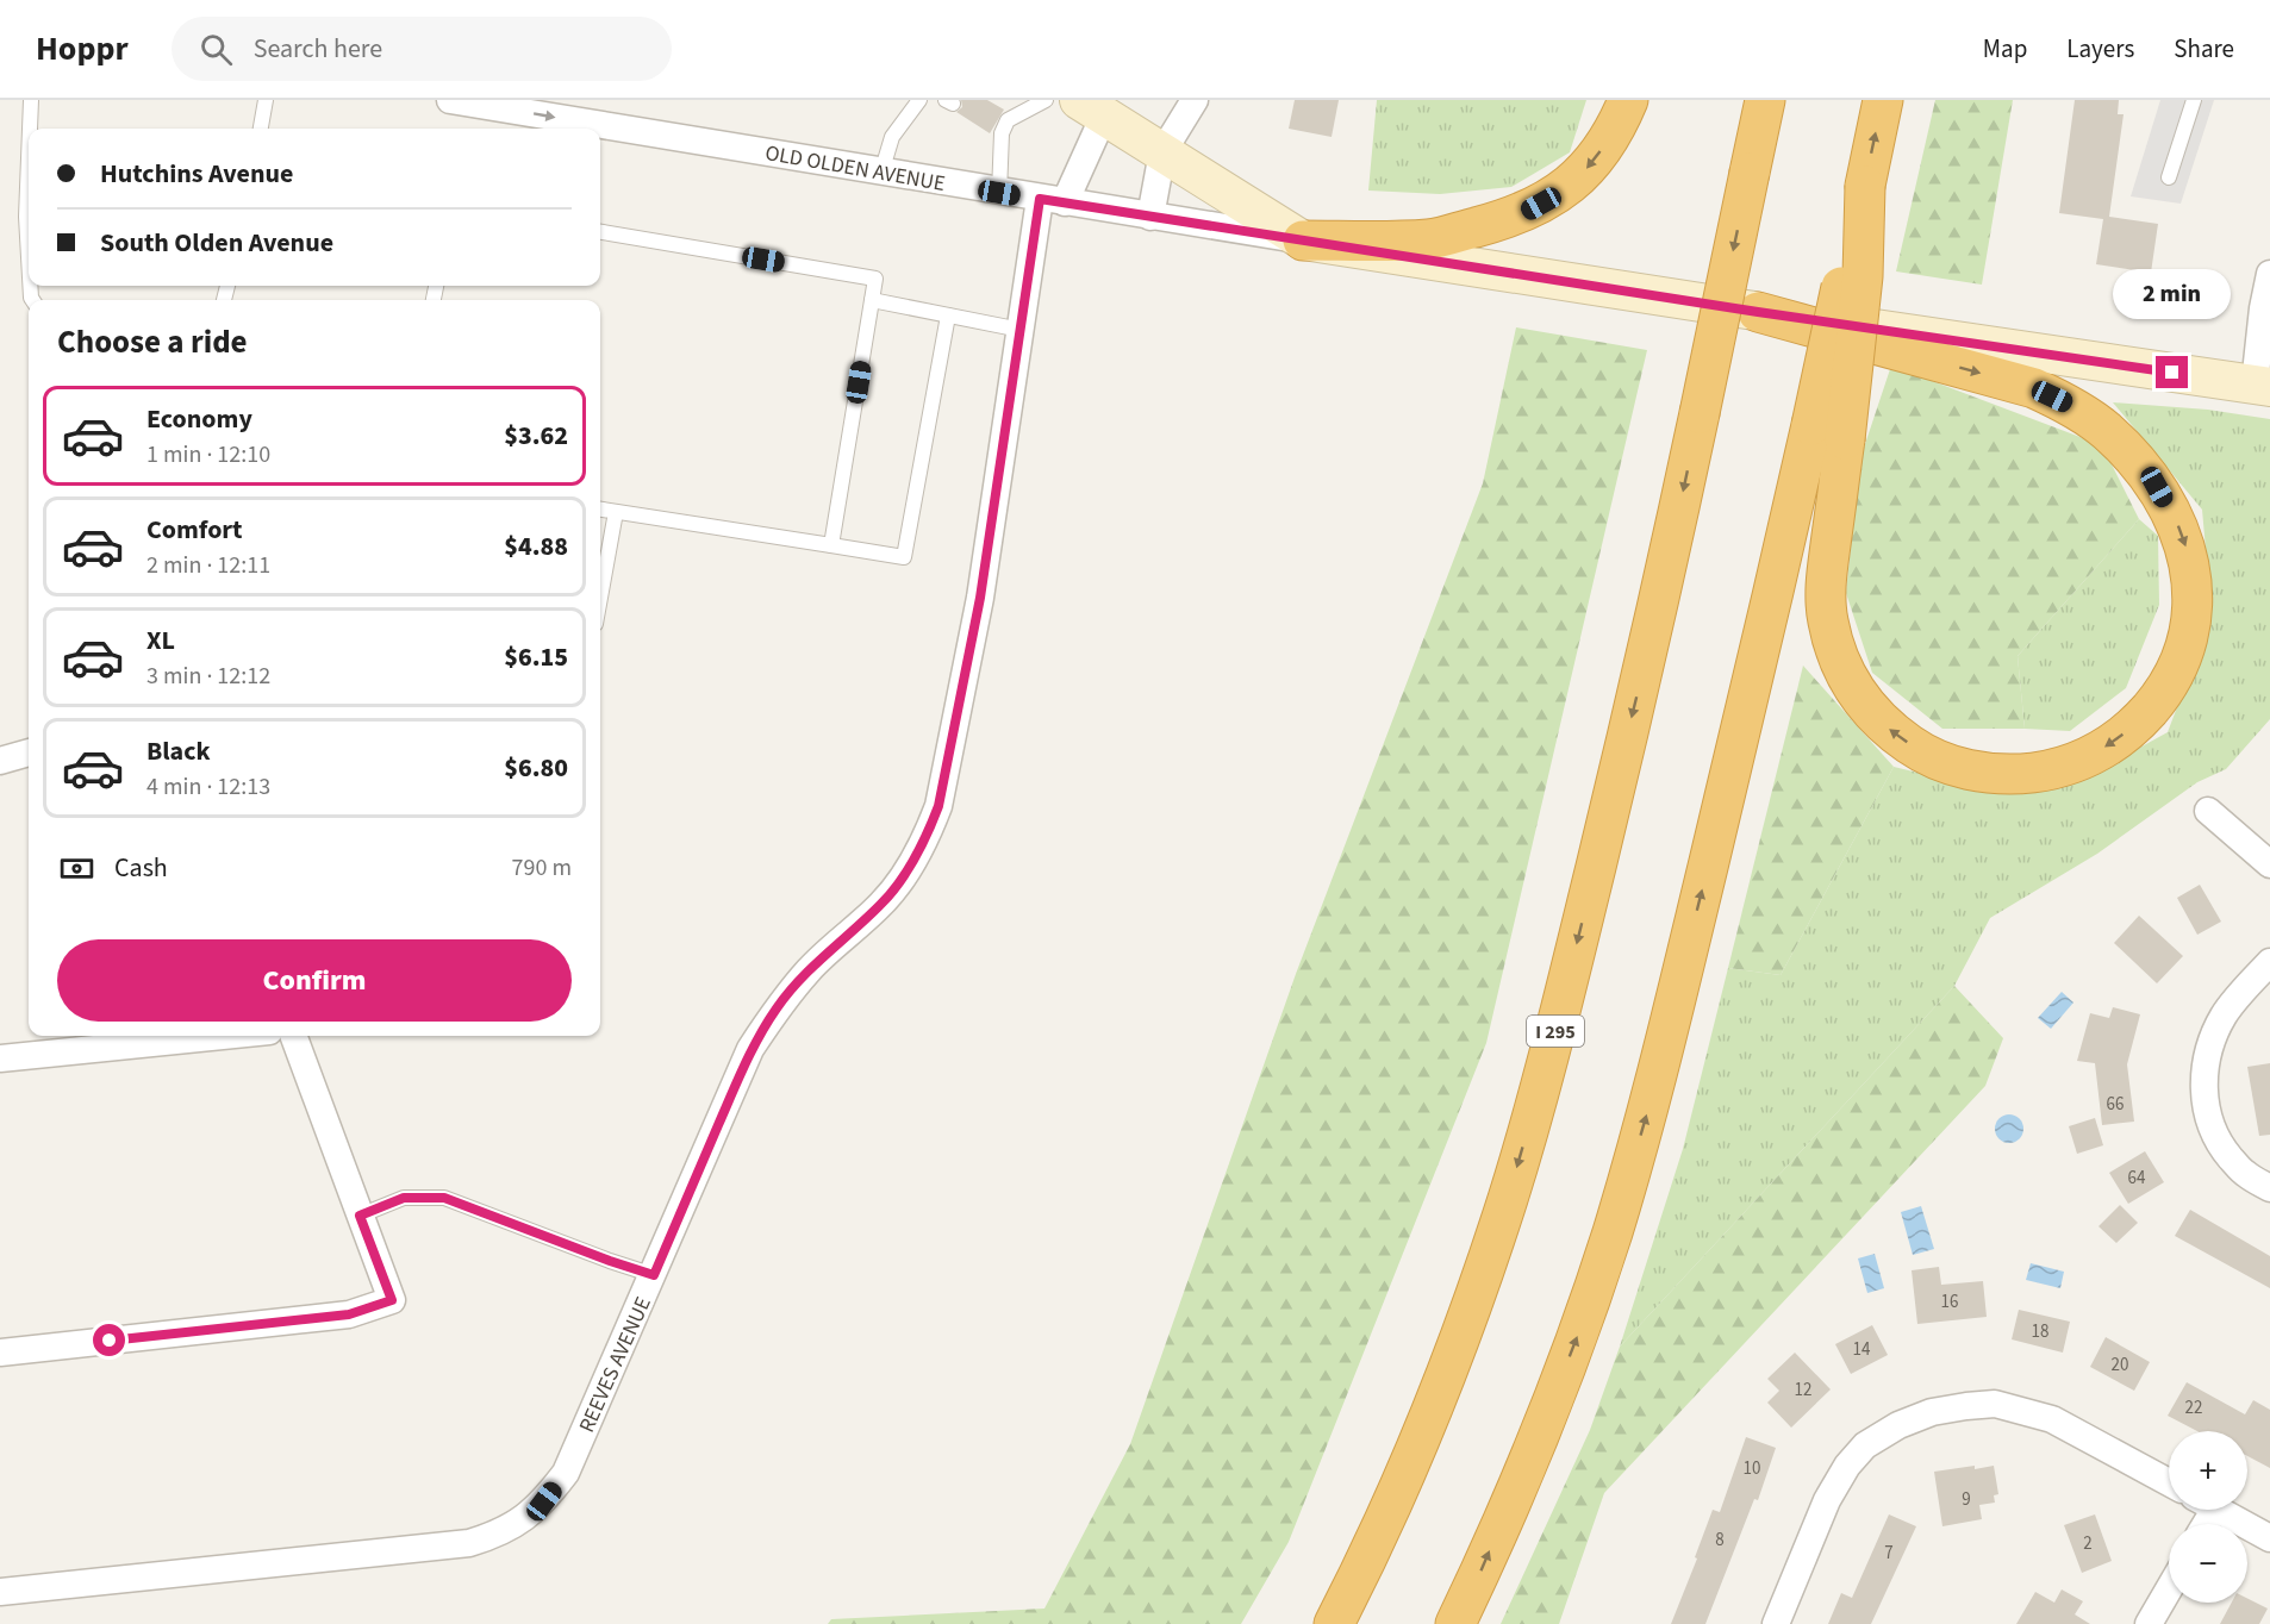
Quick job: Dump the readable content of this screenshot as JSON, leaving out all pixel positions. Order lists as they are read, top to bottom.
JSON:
{
  "streets": {
    "highway": ["I 295"],
    "street": ["OLD OLDEN AVENUE", "REEVES AVENUE"]
  },
  "crossings": [
    ["OLD OLDEN AVENUE", "REEVES AVENUE"]
  ],
  "one_way": ["OLD OLDEN AVENUE"],
  "house_numbers": [
    "66",
    "64",
    "16",
    "18",
    "14",
    "20",
    "12",
    "22",
    "10",
    "9",
    "8",
    "2",
    "7"
  ],
  "page": {
    "header": "Hoppr",
    "search": "Search here",
    "nav": ["Map", "Layers", "Share"],
    "banner": ["Hutchins Avenue", "South Olden Avenue"],
    "bubble": "2 min",
    "heading": "Choose a ride",
    "list": [
      {
        "name": "Economy",
        "note": "1 min · 12:10",
        "value": "$3.62"
      },
      {
        "name": "Comfort",
        "note": "2 min · 12:11",
        "value": "$4.88"
      },
      {
        "name": "XL",
        "note": "3 min · 12:12",
        "value": "$6.15"
      },
      {
        "name": "Black",
        "note": "4 min · 12:13",
        "value": "$6.80"
      }
    ],
    "pay": ["Cash", "790 m"],
    "buttons": "Confirm",
    "map_buttons": ["+", "−"]
  }
}
